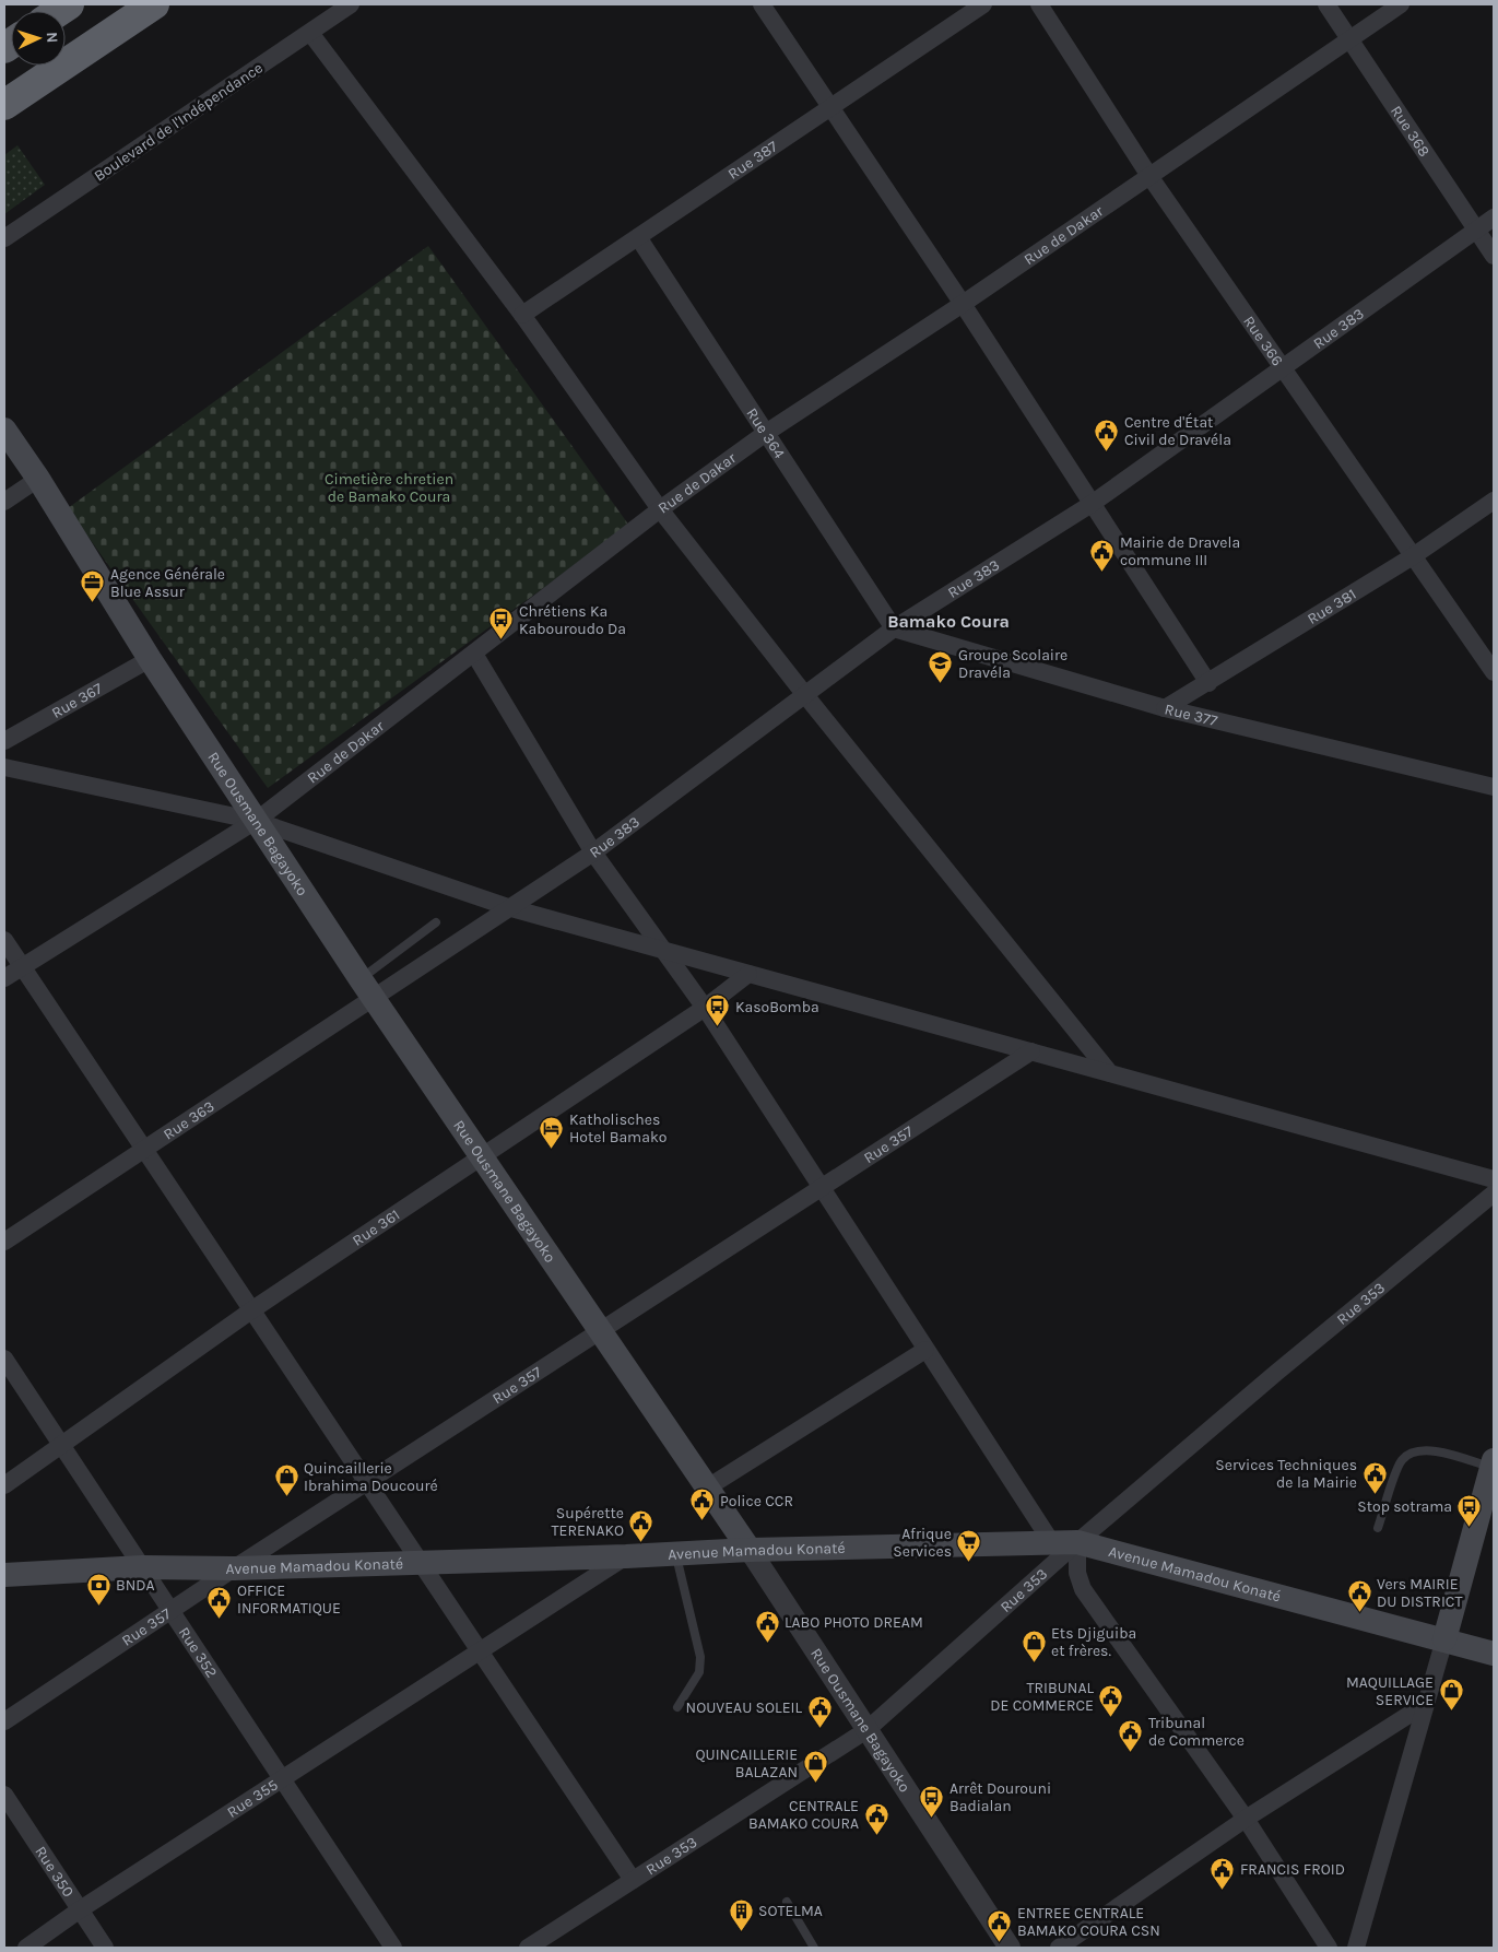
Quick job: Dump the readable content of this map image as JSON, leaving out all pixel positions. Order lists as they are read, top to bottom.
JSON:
{
  "streets": {
    "main road": ["Rue Ousmane Bagayoko", "Avenue Mamadou Konaté"],
    "street": [
      "Boulevard de l'Indépendance",
      "Rue 368",
      "Rue 387",
      "Rue de Dakar",
      "Rue 383",
      "Rue 366",
      "Rue 364",
      "Rue 381",
      "Rue 367",
      "Rue 377",
      "Rue 363",
      "Rue 357",
      "Rue 361",
      "Rue 353",
      "Rue 352",
      "Rue 355",
      "Rue 350"
    ]
  },
  "crossings": [
    ["Rue 368", "Rue de Dakar"],
    ["Rue 368", "Rue 383"],
    ["Rue 387", "Rue 364"],
    ["Rue de Dakar", "Rue 366"],
    ["Rue de Dakar", "Rue 364"],
    ["Rue de Dakar", "Rue Ousmane Bagayoko"],
    ["Rue 383", "Rue 366"],
    ["Rue 383", "Rue 364"],
    ["Rue 383", "Rue 377"],
    ["Rue 383", "Rue Ousmane Bagayoko"],
    ["Rue 383", "Rue 363"],
    ["Rue 366", "Rue 381"],
    ["Rue 364", "Rue 377"],
    ["Rue 381", "Rue 377"],
    ["Rue 367", "Rue Ousmane Bagayoko"],
    ["Rue Ousmane Bagayoko", "Rue 363"],
    ["Rue Ousmane Bagayoko", "Rue 357"],
    ["Rue Ousmane Bagayoko", "Rue 361"],
    ["Rue Ousmane Bagayoko", "Rue 353"],
    ["Rue Ousmane Bagayoko", "Avenue Mamadou Konaté"],
    ["Rue 357", "Avenue Mamadou Konaté"],
    ["Rue 357", "Rue 352"],
    ["Rue 361", "Rue 352"],
    ["Rue 353", "Avenue Mamadou Konaté"],
    ["Avenue Mamadou Konaté", "Rue 352"],
    ["Avenue Mamadou Konaté", "Rue 355"],
    ["Rue 352", "Rue 355"],
    ["Rue 355", "Rue 350"]
  ],
  "districts": ["Bamako Coura"],
  "parks": ["Cimetière chretien de Bamako Coura"],
  "places": {
    "public building": [
      "Centre d'État Civil de Dravéla",
      "Mairie de Dravela commune III",
      "Services Techniques de la Mairie",
      "Police CCR",
      "Supérette TERENAKO",
      "Vers MAIRIE DU DISTRICT",
      "OFFICE INFORMATIQUE",
      "LABO PHOTO DREAM",
      "TRIBUNAL DE COMMERCE",
      "NOUVEAU SOLEIL",
      "Tribunal de Commerce",
      "CENTRALE BAMAKO COURA",
      "FRANCIS FROID",
      "ENTREE CENTRALE BAMAKO COURA CSN"
    ],
    "office": ["Agence Générale Blue Assur"],
    "bus stop": [
      "Chrétiens Ka Kabouroudo Da",
      "KasoBomba",
      "Stop sotrama",
      "Arrêt Dourouni Badialan"
    ],
    "school or university": ["Groupe Scolaire Dravéla"],
    "hotel": ["Katholisches Hotel Bamako"],
    "shop": [
      "Quincaillerie Ibrahima Doucouré",
      "Ets Djiguiba et frères.",
      "MAQUILLAGE SERVICE",
      "QUINCAILLERIE BALAZAN"
    ],
    "supermarket": ["Afrique Services"],
    "bank": ["BNDA"],
    "building": ["SOTELMA"]
  },
  "north": "right"
}
